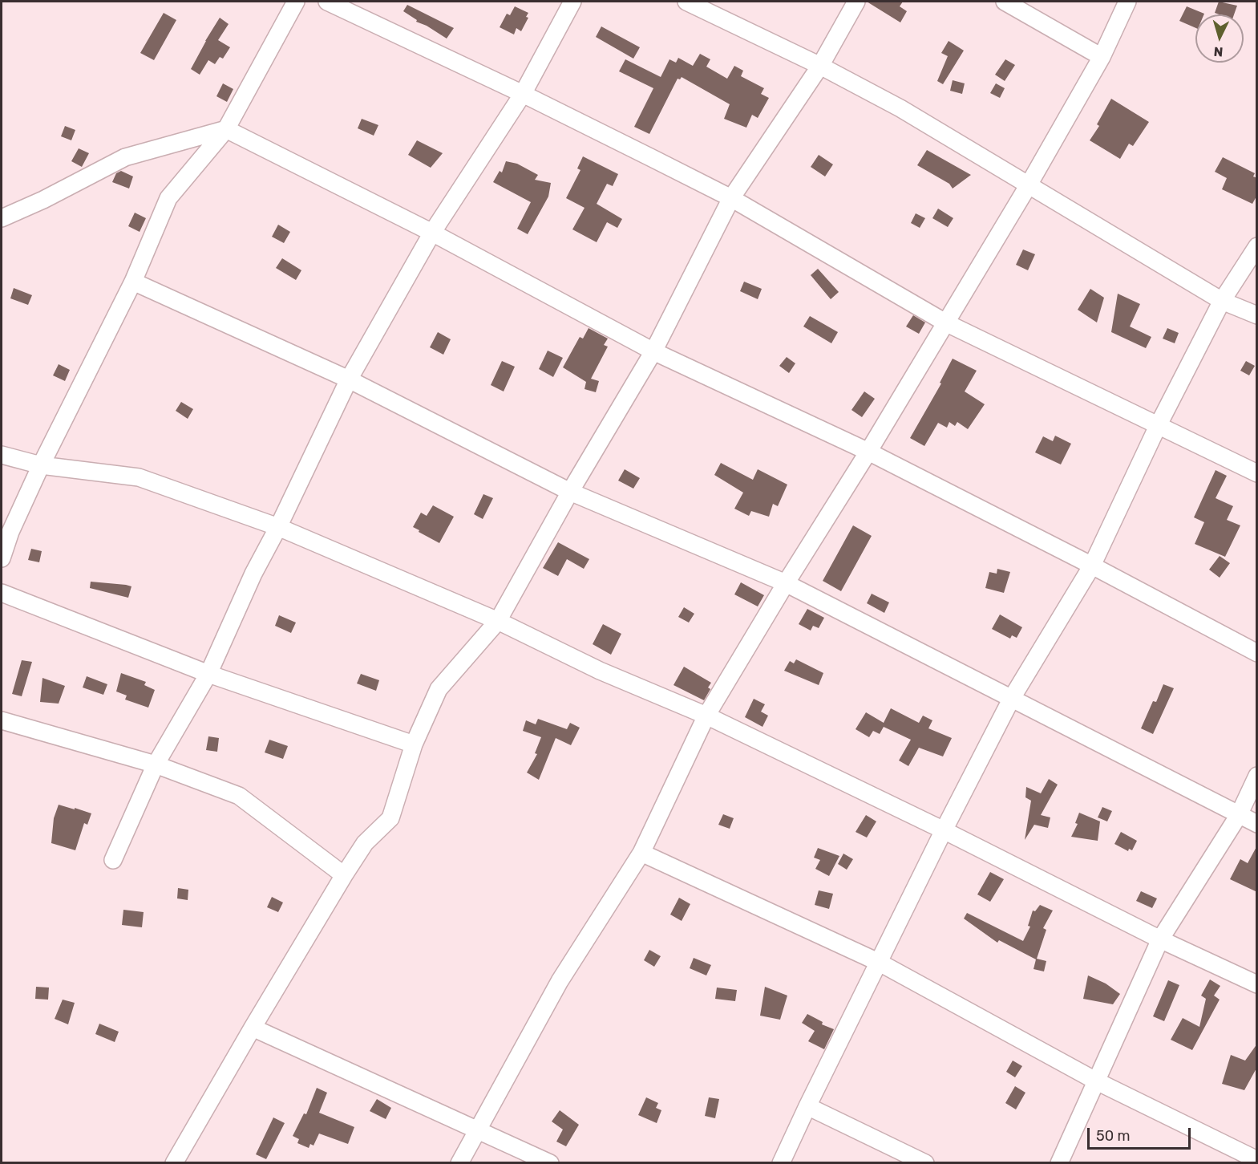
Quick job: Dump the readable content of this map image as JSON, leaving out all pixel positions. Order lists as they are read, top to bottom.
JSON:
{
  "scale_bar": "50 m",
  "north": "bottom"
}
